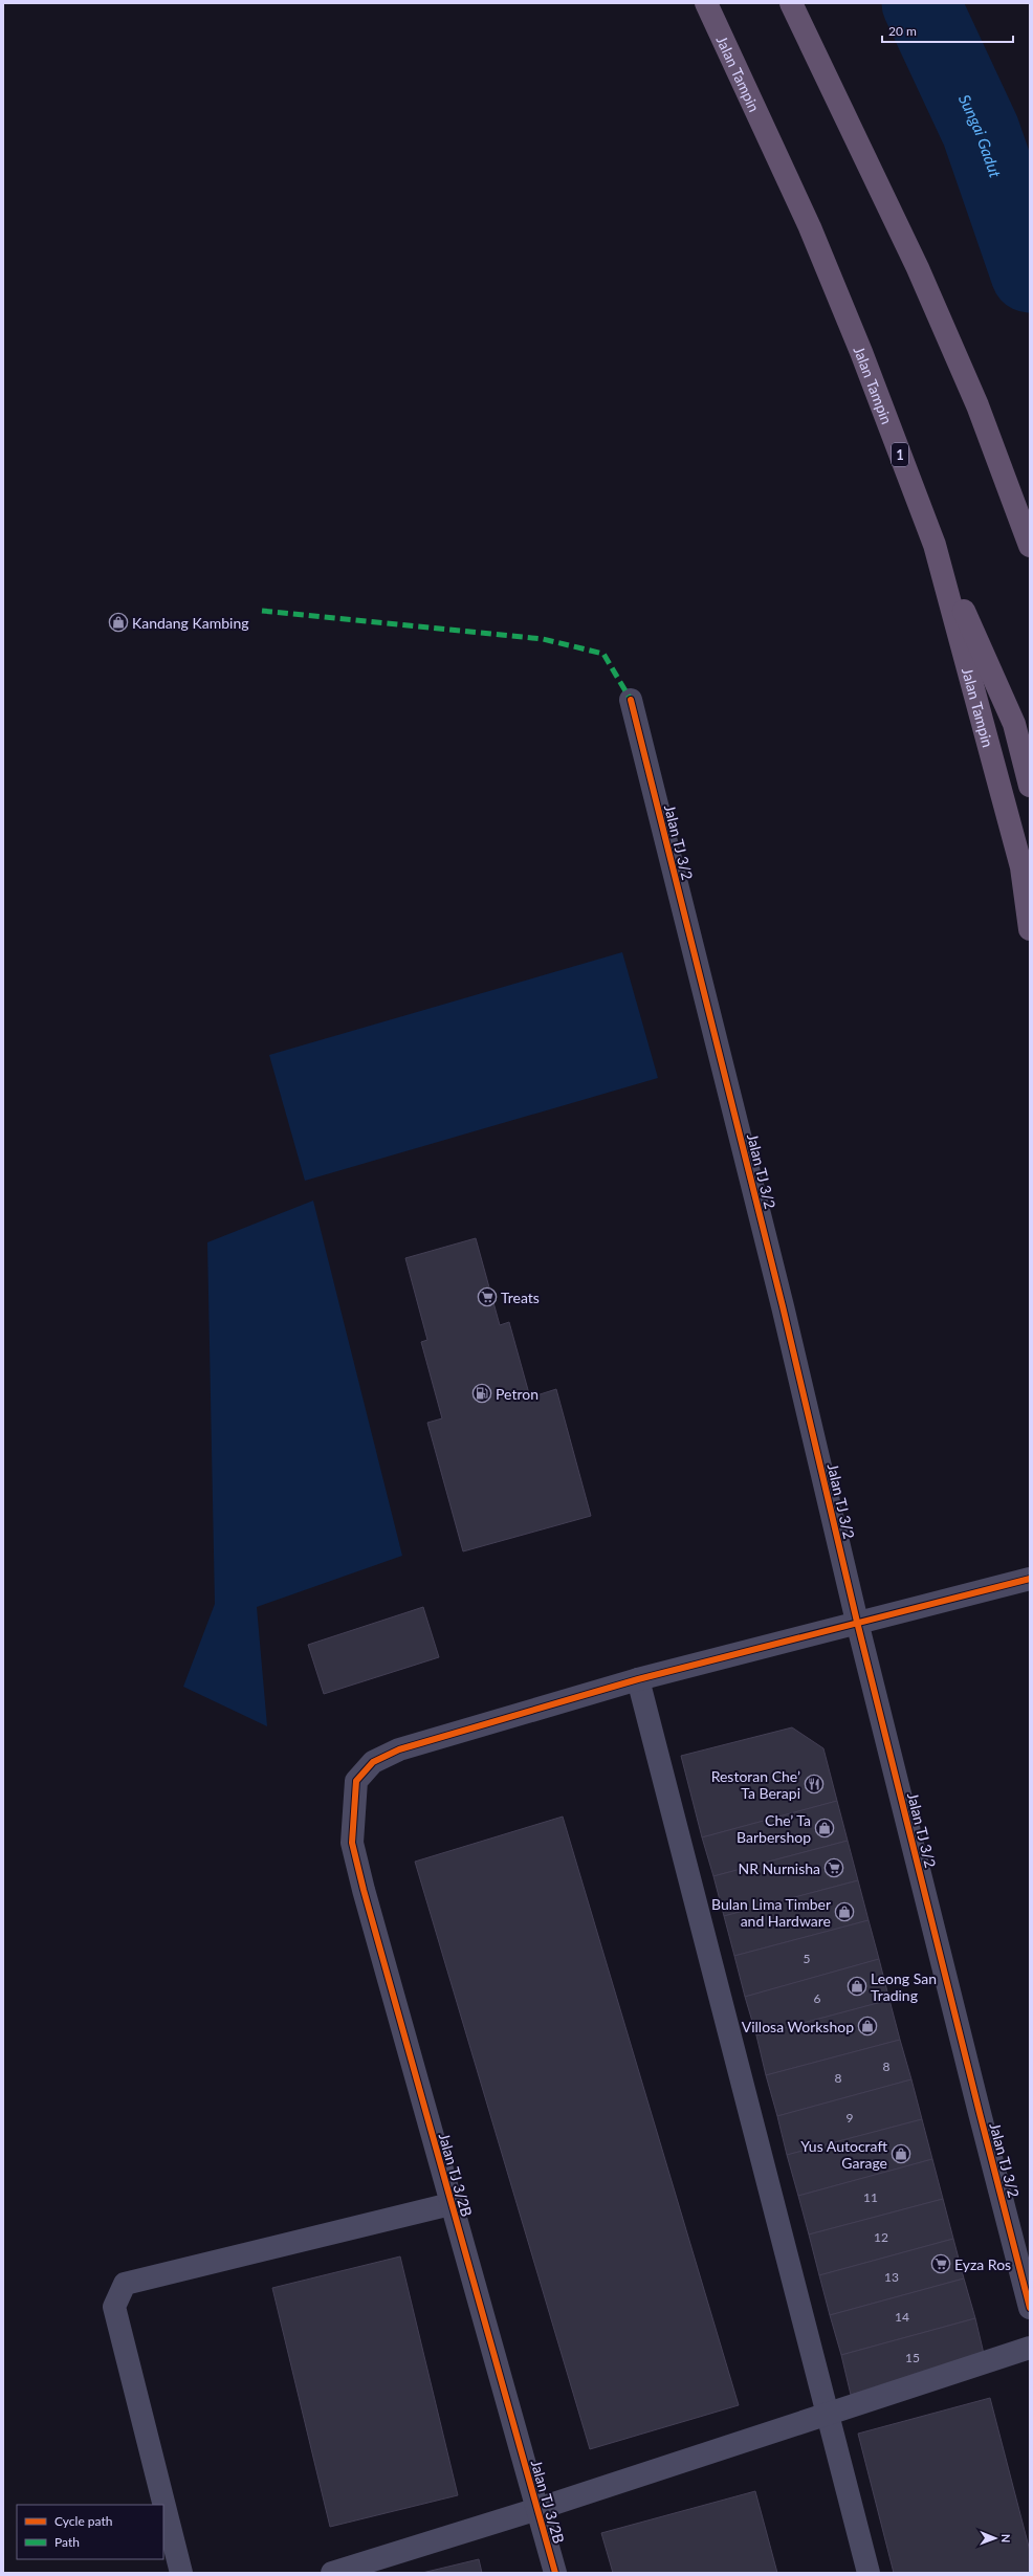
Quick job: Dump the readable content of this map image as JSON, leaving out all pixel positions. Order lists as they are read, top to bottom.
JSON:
{
  "streets": {
    "highway": ["Jalan Tampin", "1"],
    "street": ["Jalan TJ 3/2", "Jalan TJ 3/2B"]
  },
  "water": ["Sungai Gadut"],
  "places": {
    "shop": [
      "Kandang Kambing",
      "Che’ Ta Barbershop",
      "Bulan Lima Timber and Hardware",
      "Leong San Trading",
      "Villosa Workshop",
      "Yus Autocraft Garage"
    ],
    "supermarket": ["Treats", "NR Nurnisha", "Eyza Ros"],
    "fuel station": ["Petron"],
    "restaurant": ["Restoran Che’ Ta Berapi"]
  },
  "house_numbers": [
    "5",
    "6",
    "8",
    "8",
    "9",
    "11",
    "12",
    "13",
    "14",
    "15"
  ],
  "legend": ["Cycle path", "Path"],
  "scale_bar": "20 m",
  "north": "right"
}
